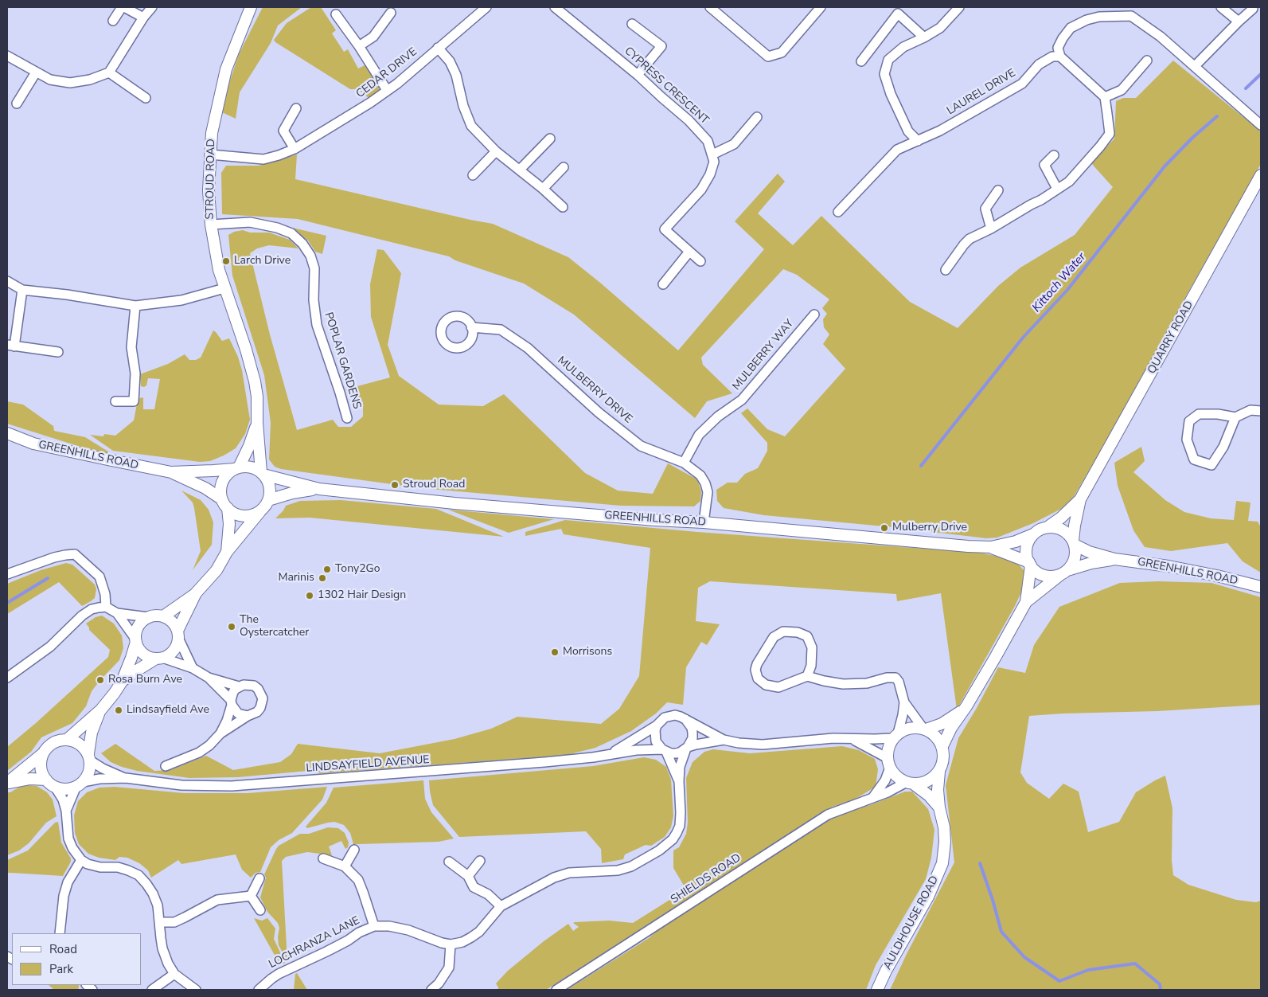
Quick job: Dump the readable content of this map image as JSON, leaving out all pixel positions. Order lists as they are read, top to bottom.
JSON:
{
  "streets": {
    "street": [
      "CEDAR DRIVE",
      "CYPRESS CRESCENT",
      "LAUREL DRIVE",
      "STROUD ROAD",
      "QUARRY ROAD",
      "MULBERRY WAY",
      "POPLAR GARDENS",
      "MULBERRY DRIVE",
      "GREENHILLS ROAD",
      "LINDSAYFIELD AVENUE",
      "SHIELDS ROAD",
      "AULDHOUSE ROAD",
      "LOCHRANZA LANE"
    ]
  },
  "crossings": [
    ["CEDAR DRIVE", "STROUD ROAD"],
    ["STROUD ROAD", "POPLAR GARDENS"],
    ["STROUD ROAD", "GREENHILLS ROAD"],
    ["QUARRY ROAD", "GREENHILLS ROAD"],
    ["MULBERRY WAY", "MULBERRY DRIVE"],
    ["MULBERRY DRIVE", "GREENHILLS ROAD"],
    ["LINDSAYFIELD AVENUE", "SHIELDS ROAD"],
    ["LINDSAYFIELD AVENUE", "AULDHOUSE ROAD"],
    ["SHIELDS ROAD", "AULDHOUSE ROAD"]
  ],
  "water": ["Kittoch Water"],
  "places": [
    "Larch Drive",
    "Stroud Road",
    "Mulberry Drive",
    "Tony2Go",
    "Marinis",
    "1302 Hair Design",
    "The Oystercatcher",
    "Morrisons",
    "Rosa Burn Ave",
    "Lindsayfield Ave"
  ],
  "legend": ["Road", "Park"]
}
